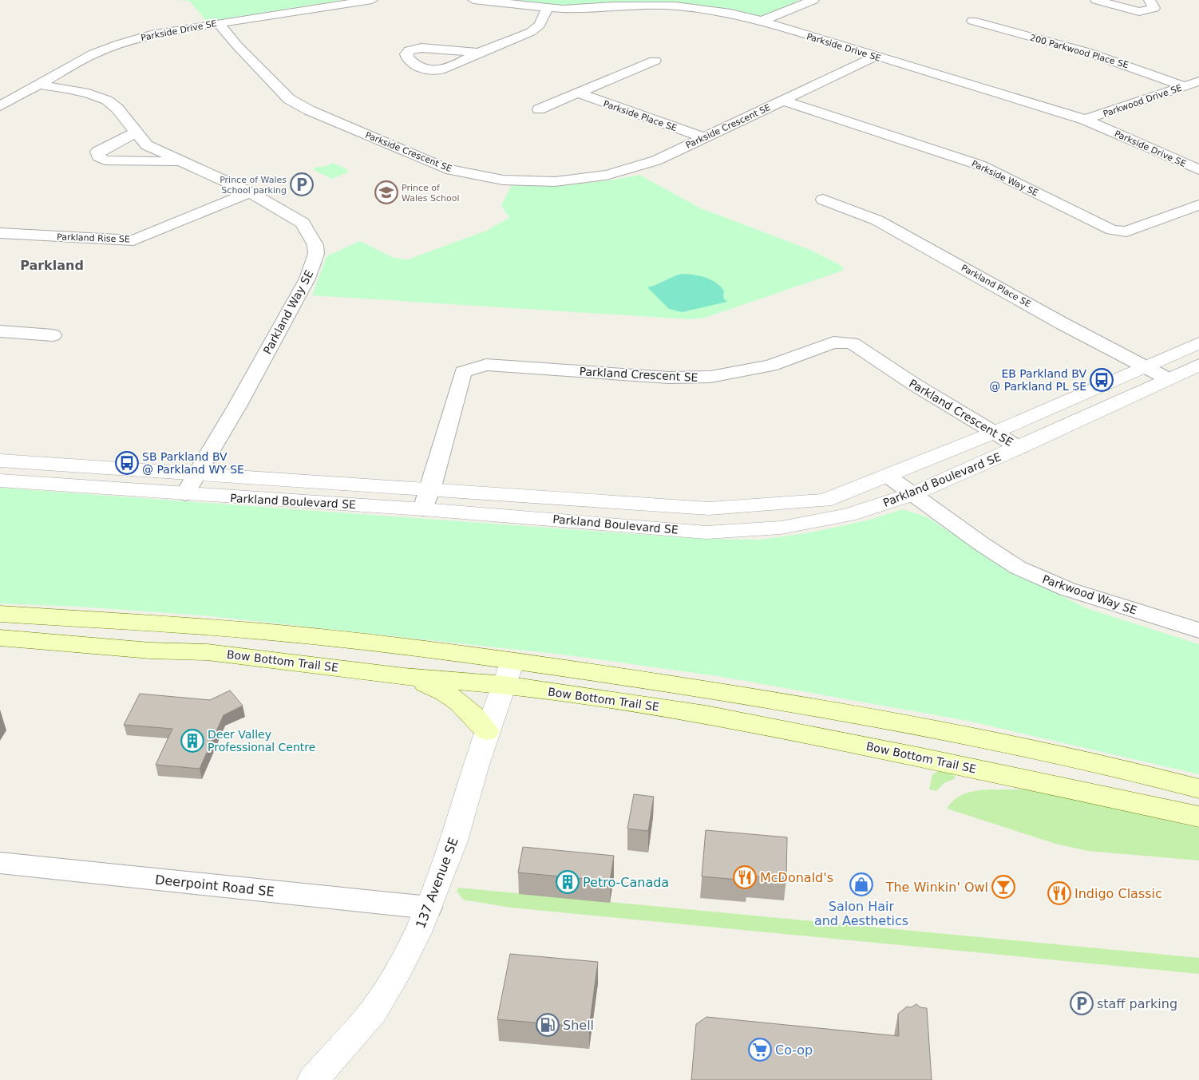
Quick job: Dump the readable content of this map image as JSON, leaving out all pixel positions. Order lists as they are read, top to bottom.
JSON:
{
  "streets": {
    "main road": ["Bow Bottom Trail SE"],
    "street": [
      "Parkside Drive SE",
      "200 Parkwood Place SE",
      "Parkwood Drive SE",
      "Parkside Place SE",
      "Parkside Crescent SE",
      "Parkside Way SE",
      "Parkland Rise SE",
      "Parkland Place SE",
      "Parkland Way SE",
      "Parkland Crescent SE",
      "Parkland Boulevard SE",
      "Parkwood Way SE",
      "137 Avenue SE",
      "Deerpoint Road SE"
    ]
  },
  "crossings": [
    ["Parkside Drive SE", "Parkwood Drive SE"],
    ["Parkside Drive SE", "Parkside Crescent SE"],
    ["Parkside Drive SE", "Parkland Way SE"],
    ["200 Parkwood Place SE", "Parkwood Drive SE"],
    ["Parkside Place SE", "Parkside Crescent SE"],
    ["Parkside Crescent SE", "Parkside Way SE"],
    ["Parkland Rise SE", "Parkland Way SE"],
    ["Parkland Place SE", "Parkland Boulevard SE"],
    ["Parkland Way SE", "Parkland Boulevard SE"],
    ["Parkland Crescent SE", "Parkland Boulevard SE"],
    ["Parkland Boulevard SE", "Parkwood Way SE"],
    ["Bow Bottom Trail SE", "137 Avenue SE"],
    ["137 Avenue SE", "Deerpoint Road SE"]
  ],
  "districts": ["Parkland"],
  "places": {
    "parking": ["Prince of Wales School parking", "staff parking"],
    "school or university": ["Prince of Wales School"],
    "bus stop": ["EB Parkland BV @ Parkland PL SE", "SB Parkland BV @ Parkland WY SE"],
    "building": ["Deer Valley Professional Centre", "Petro-Canada"],
    "restaurant": ["McDonald's", "Indigo Classic"],
    "shop": ["Salon Hair and Aesthetics"],
    "bar": ["The Winkin' Owl"],
    "fuel station": ["Shell"],
    "supermarket": ["Co-op"]
  }
}
